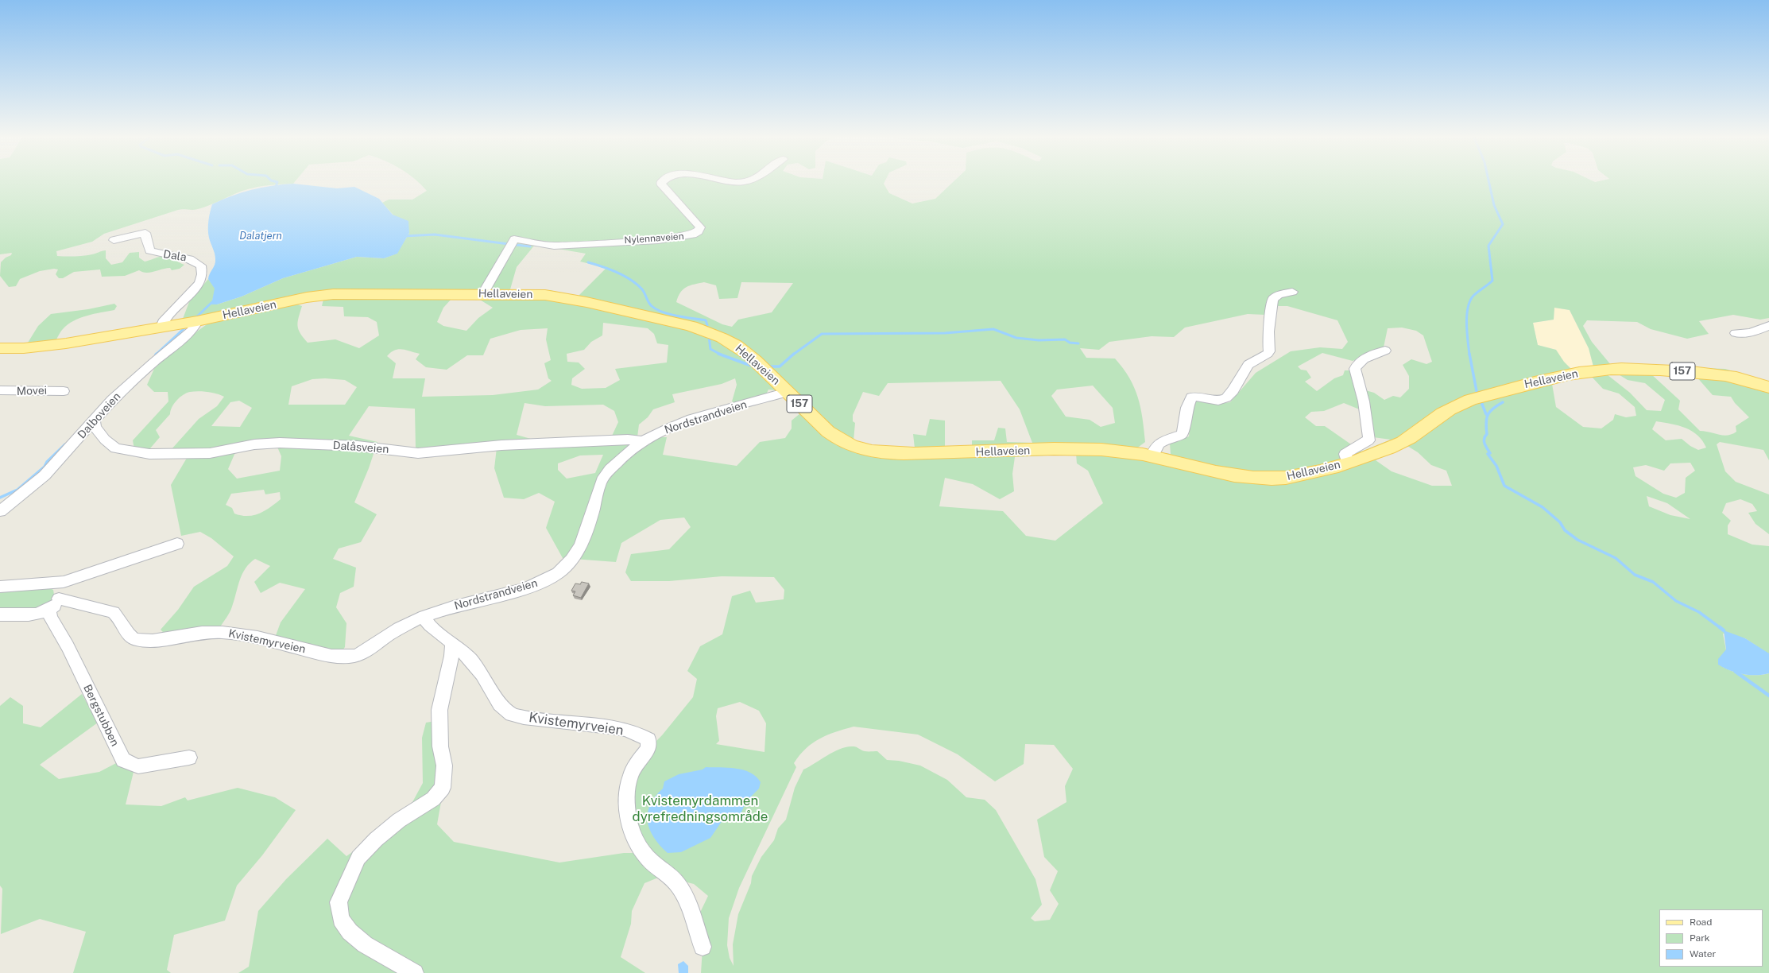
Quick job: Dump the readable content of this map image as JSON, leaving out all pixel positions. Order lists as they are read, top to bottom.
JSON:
{
  "streets": {
    "main road": ["Hellaveien", "157"],
    "street": [
      "Nylennaveien",
      "Dala",
      "Movei",
      "Dalboveien",
      "Nordstrandveien",
      "Dalåsveien",
      "Kvistemyrveien",
      "Bergstubben"
    ]
  },
  "crossings": [
    ["Nylennaveien", "Hellaveien"],
    ["Dala", "Hellaveien"],
    ["Hellaveien", "Dalboveien"],
    ["Hellaveien", "Nordstrandveien"],
    ["Dalboveien", "Dalåsveien"],
    ["Nordstrandveien", "Dalåsveien"],
    ["Nordstrandveien", "Kvistemyrveien"],
    ["Kvistemyrveien", "Bergstubben"]
  ],
  "water": ["Dalatjern"],
  "parks": ["Kvistemyrdammen dyrefredningsområde"],
  "legend": ["Road", "Park", "Water"]
}
